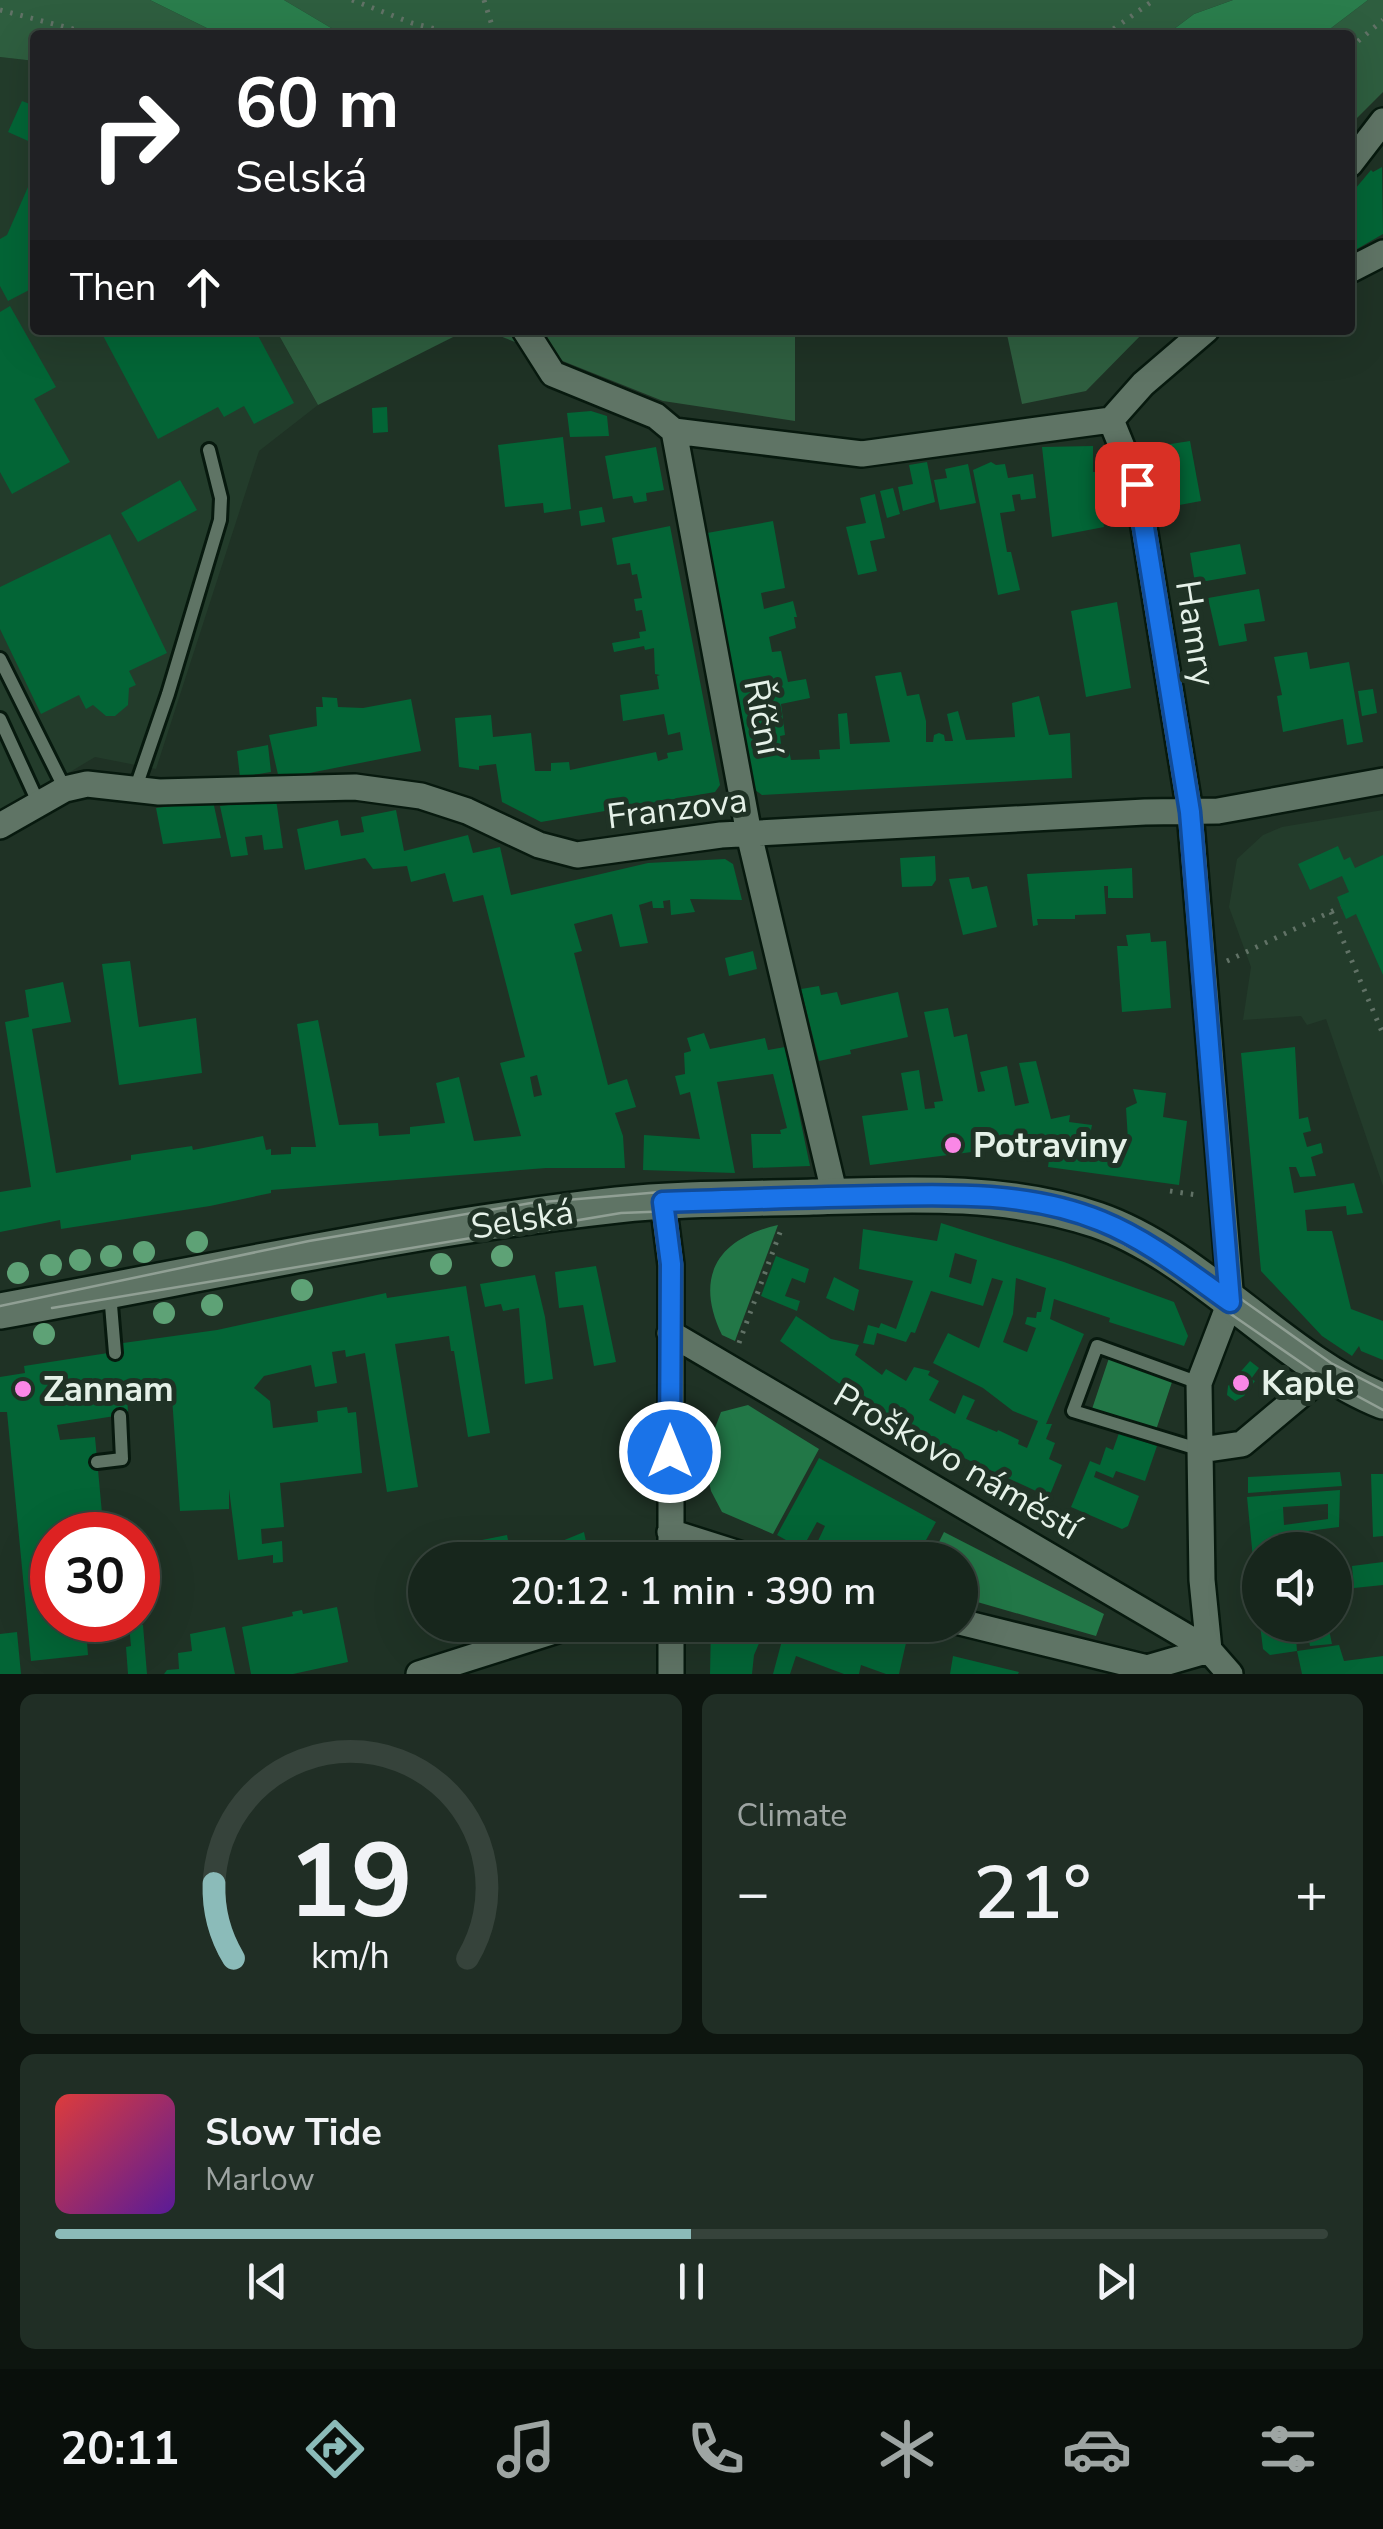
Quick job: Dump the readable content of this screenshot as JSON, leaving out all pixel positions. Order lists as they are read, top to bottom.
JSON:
{
  "streets": {
    "main road": ["Selská"],
    "street": [
      "Hamry",
      "Říční",
      "Franzova",
      "Proškovo náměstí"
    ]
  },
  "crossings": [
    ["Hamry", "Franzova"],
    ["Hamry", "Selská"],
    ["Říční", "Franzova"],
    ["Říční", "Selská"]
  ],
  "places": ["Potraviny", "Kaple", "Zannam"],
  "page": {
    "turn": ["60 m", "Selská"],
    "then": "Then",
    "limit": "30",
    "trip": "20:12 · 1 min · 390 m",
    "tile": "Climate",
    "heat": ["−", "21°", "+"],
    "song": ["Slow Tide", "Marlow"],
    "tabs": "20:11",
    "gauge": ["19", "km/h"]
  }
}
